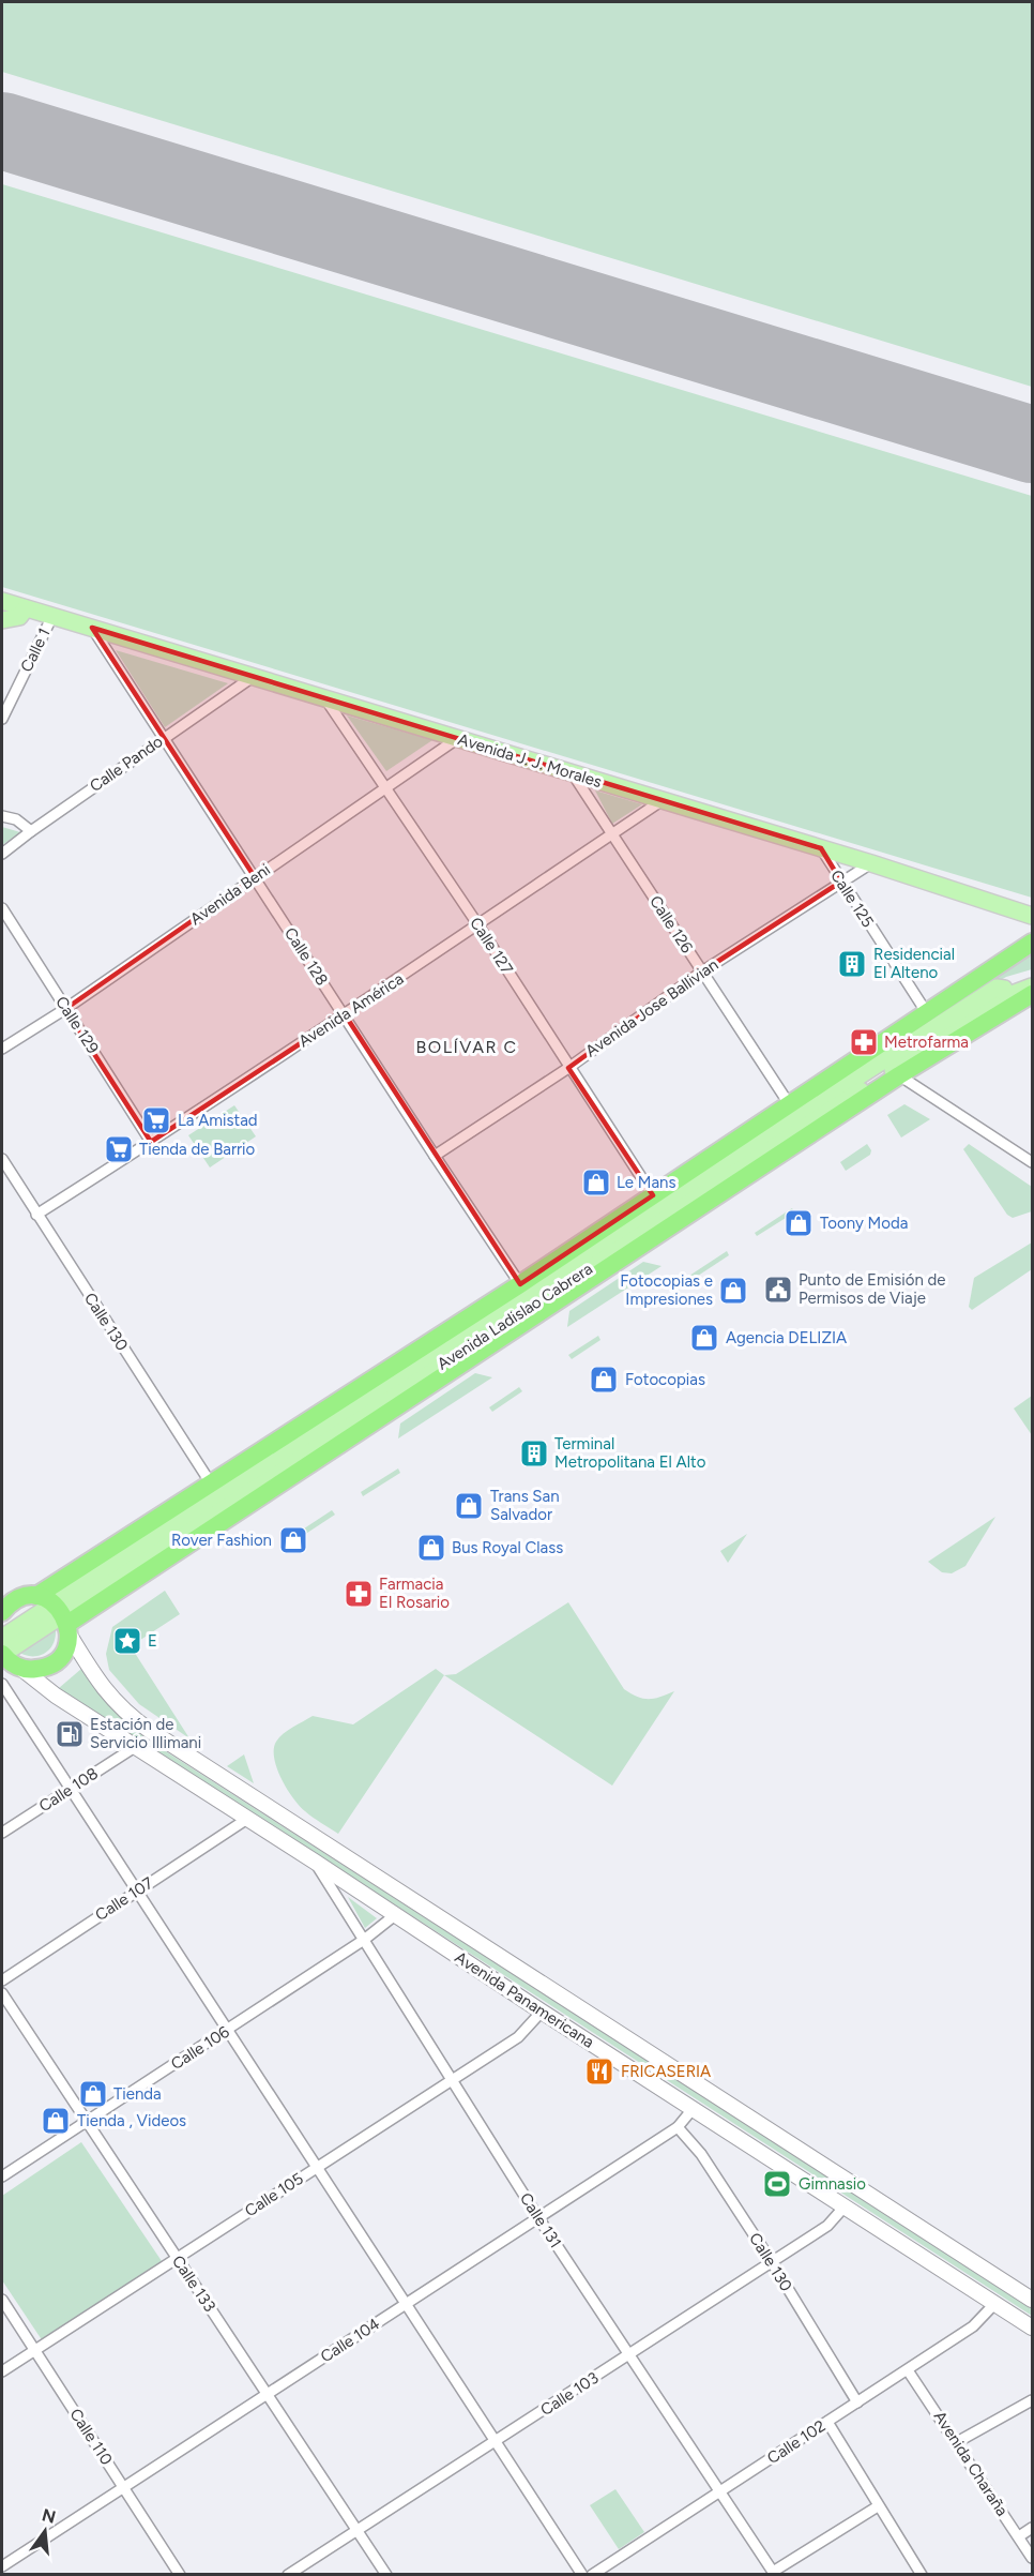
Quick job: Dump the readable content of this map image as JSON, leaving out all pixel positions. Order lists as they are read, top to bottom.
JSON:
{
  "streets": {
    "highway": ["Avenida Ladislao Cabrera"],
    "main road": ["Avenida J. J. Morales", "Avenida Panamericana"],
    "street": [
      "Calle 1",
      "Calle Pando",
      "Avenida Beni",
      "Calle 125",
      "Calle 126",
      "Calle 127",
      "Calle 128",
      "Avenida Jose Ballivian",
      "Avenida América",
      "Calle 129",
      "Calle 130",
      "Calle 108",
      "Calle 107",
      "Calle 106",
      "Calle 105",
      "Calle 131",
      "Calle 133",
      "Calle 104",
      "Calle 103",
      "Calle 110",
      "Calle 102",
      "Avenida Charaña"
    ]
  },
  "crossings": [
    ["Calle 1", "Avenida J. J. Morales"],
    ["Avenida J. J. Morales", "Calle Pando"],
    ["Avenida J. J. Morales", "Avenida Beni"],
    ["Avenida J. J. Morales", "Calle 125"],
    ["Avenida J. J. Morales", "Calle 126"],
    ["Avenida J. J. Morales", "Calle 127"],
    ["Avenida J. J. Morales", "Calle 128"],
    ["Avenida J. J. Morales", "Avenida Jose Ballivian"],
    ["Avenida J. J. Morales", "Avenida América"],
    ["Calle Pando", "Calle 128"],
    ["Avenida Beni", "Calle 127"],
    ["Avenida Beni", "Calle 128"],
    ["Avenida Beni", "Calle 129"],
    ["Calle 125", "Avenida Jose Ballivian"],
    ["Calle 125", "Avenida Ladislao Cabrera"],
    ["Calle 126", "Avenida Jose Ballivian"],
    ["Calle 126", "Avenida América"],
    ["Calle 126", "Avenida Ladislao Cabrera"],
    ["Calle 127", "Avenida Jose Ballivian"],
    ["Calle 127", "Avenida América"],
    ["Calle 127", "Avenida Ladislao Cabrera"],
    ["Calle 128", "Avenida Jose Ballivian"],
    ["Calle 128", "Avenida América"],
    ["Calle 128", "Avenida Ladislao Cabrera"],
    ["Avenida América", "Calle 129"],
    ["Avenida América", "Calle 130"],
    ["Avenida Ladislao Cabrera", "Calle 130"],
    ["Avenida Ladislao Cabrera", "Avenida Panamericana"],
    ["Calle 130", "Calle 104"],
    ["Calle 130", "Calle 103"],
    ["Calle 130", "Calle 102"],
    ["Calle 108", "Avenida Panamericana"],
    ["Calle 107", "Avenida Panamericana"],
    ["Avenida Panamericana", "Calle 106"],
    ["Avenida Panamericana", "Calle 105"],
    ["Avenida Panamericana", "Calle 131"],
    ["Avenida Panamericana", "Calle 104"],
    ["Avenida Panamericana", "Calle 103"],
    ["Avenida Panamericana", "Calle 102"],
    ["Calle 106", "Calle 131"],
    ["Calle 106", "Calle 133"],
    ["Calle 105", "Calle 131"],
    ["Calle 105", "Calle 133"],
    ["Calle 105", "Calle 110"],
    ["Calle 131", "Calle 104"],
    ["Calle 131", "Calle 103"],
    ["Calle 131", "Calle 102"],
    ["Calle 133", "Calle 104"],
    ["Calle 133", "Calle 103"],
    ["Calle 104", "Calle 110"],
    ["Calle 102", "Avenida Charaña"]
  ],
  "districts": ["BOLÍVAR C"],
  "places": {
    "building": ["Residencial El Alteno", "Terminal Metropolitana El Alto"],
    "pharmacy": ["Metrofarma", "Farmacia El Rosario"],
    "supermarket": ["La Amistad", "Tienda de Barrio"],
    "shop": [
      "Le Mans",
      "Toony Moda",
      "Fotocopias e Impresiones",
      "Agencia DELIZIA",
      "Fotocopias",
      "Trans San Salvador",
      "Rover Fashion",
      "Bus Royal Class",
      "Tienda",
      "Tienda , Videos"
    ],
    "public building": ["Punto de Emisión de Permisos de Viaje"],
    "place": ["E"],
    "fuel station": ["Estación de Servicio Illimani"],
    "restaurant": ["FRICASERIA"],
    "sports": ["Gimnasio"]
  },
  "north": "top"
}
